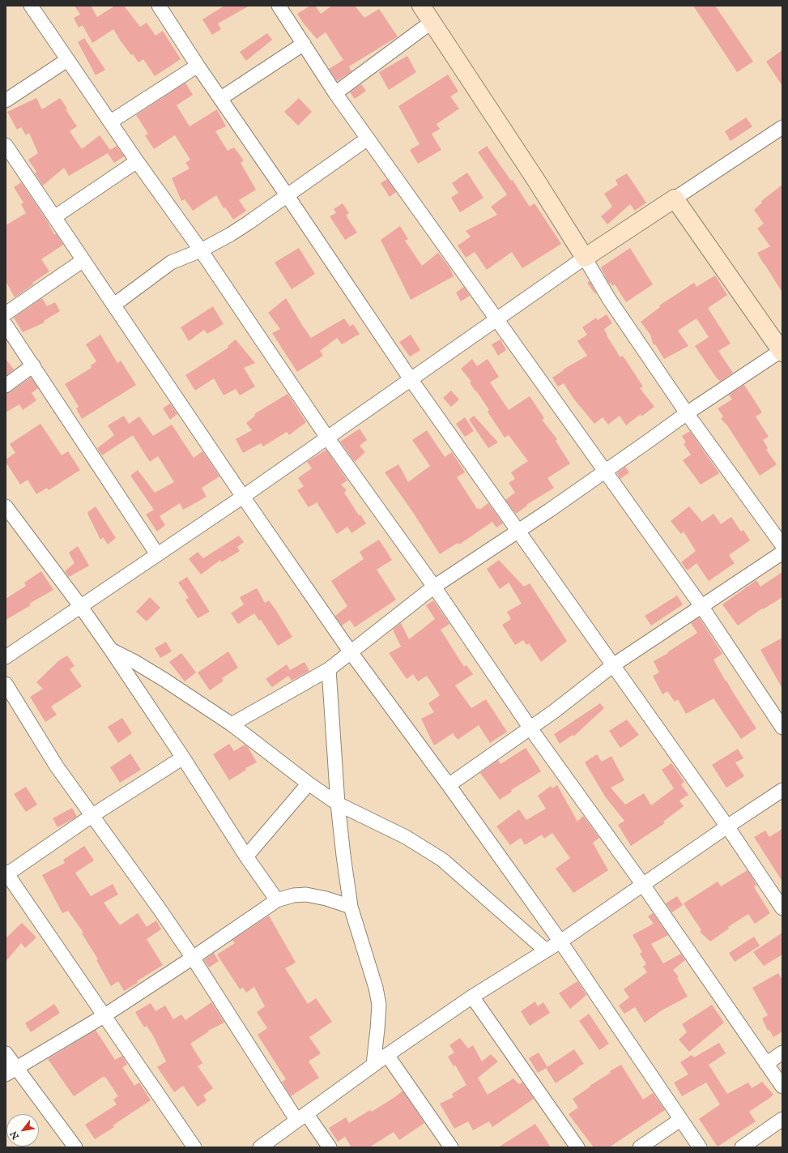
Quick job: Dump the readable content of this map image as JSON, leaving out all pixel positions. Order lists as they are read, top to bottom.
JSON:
{
  "north": "bottom left"
}
